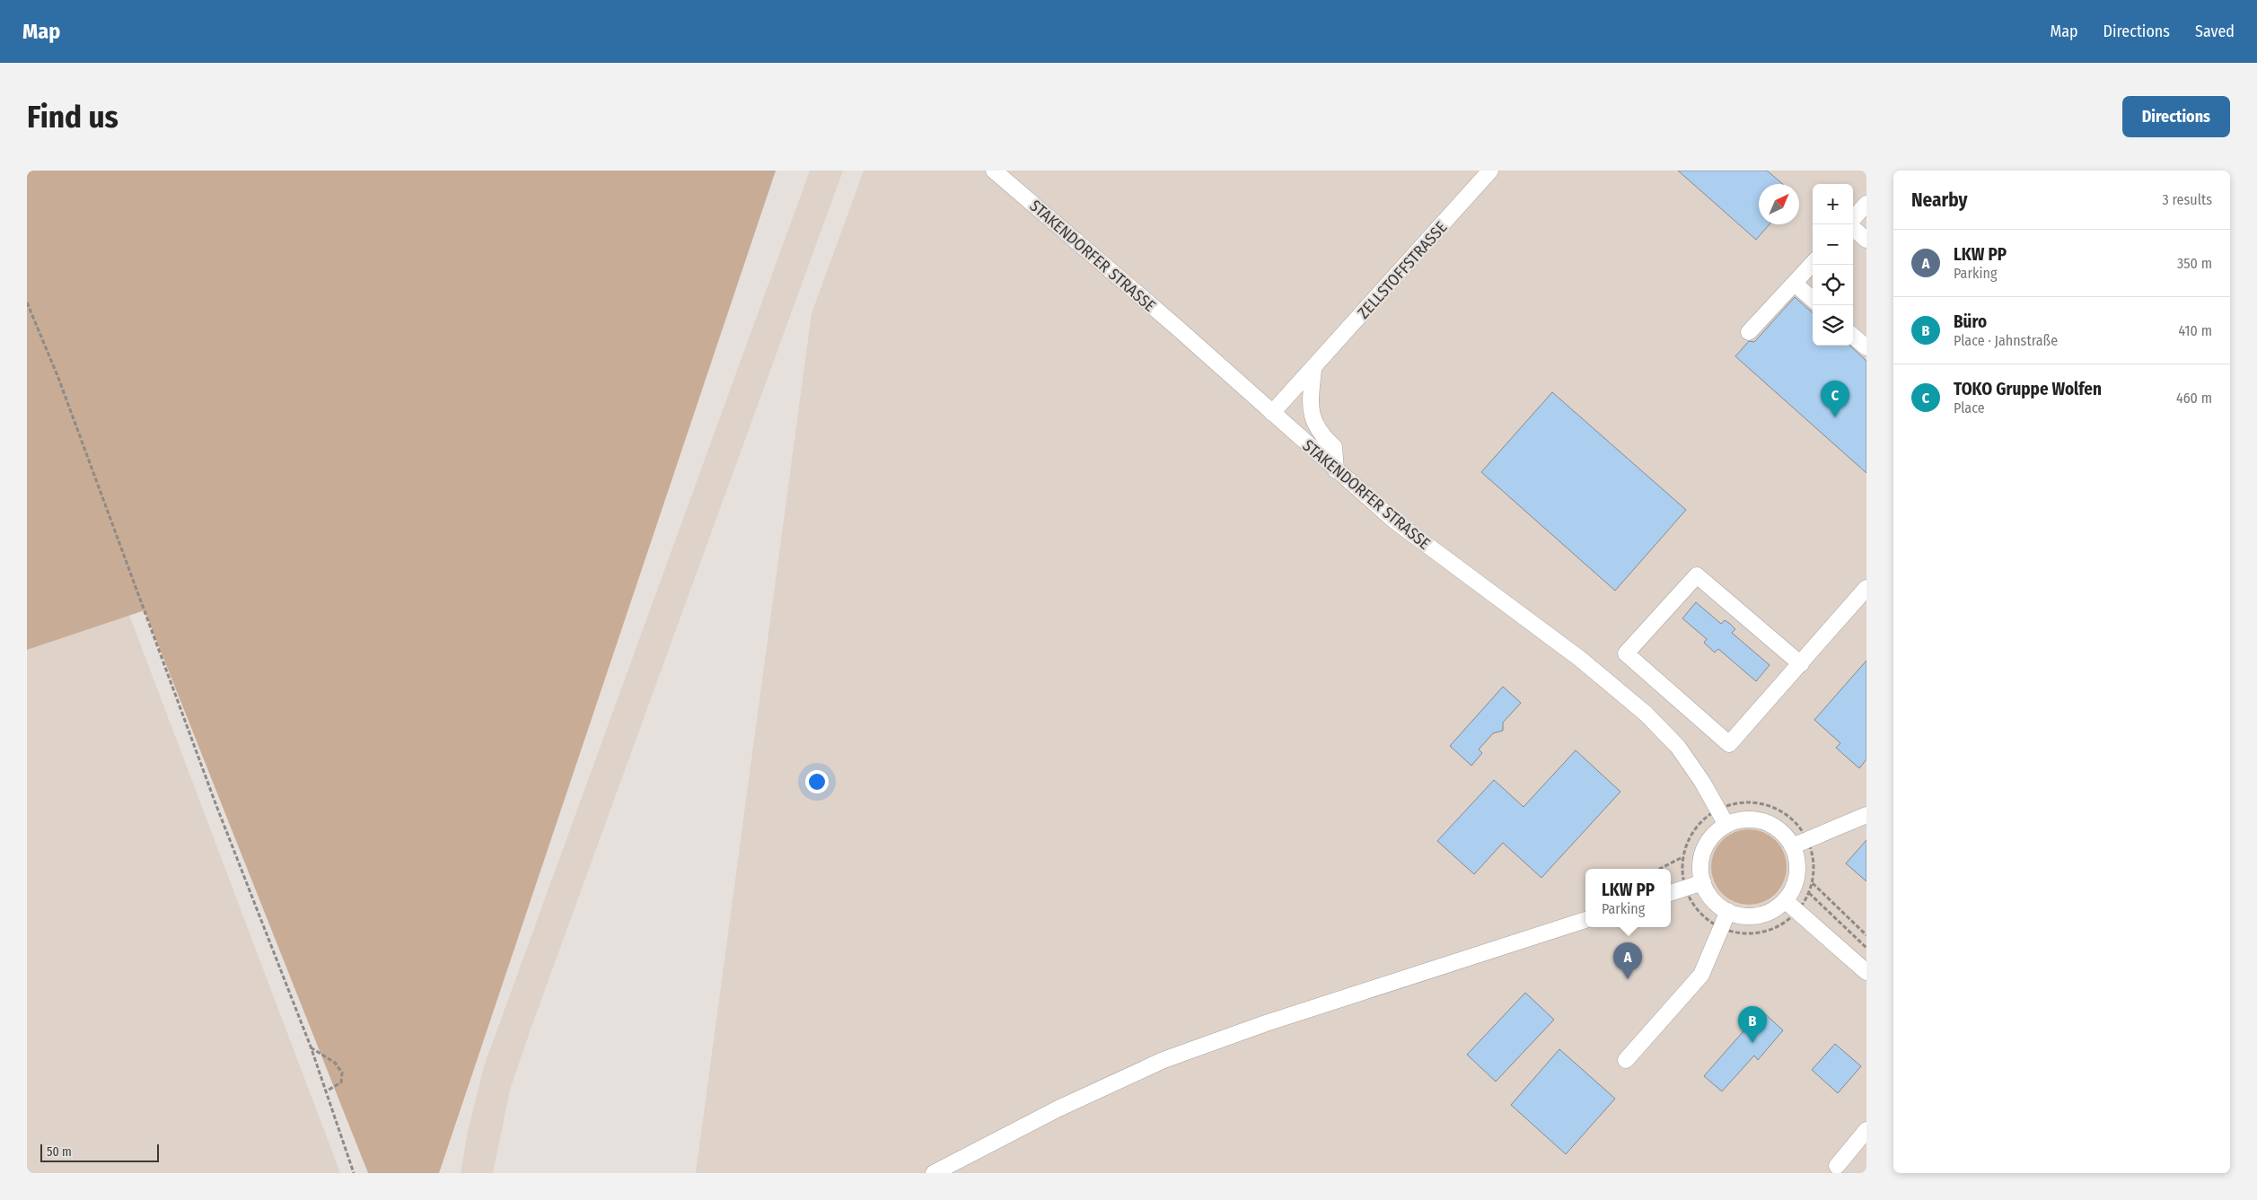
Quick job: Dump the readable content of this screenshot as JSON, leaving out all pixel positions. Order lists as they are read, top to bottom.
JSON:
{
  "streets": {
    "street": ["STAKENDORFER STRASSE", "ZELLSTOFFSTRASSE"]
  },
  "crossings": [
    ["STAKENDORFER STRASSE", "ZELLSTOFFSTRASSE"]
  ],
  "scale_bar": "50 m",
  "north": "top right",
  "page": {
    "header": "Map",
    "nav": ["Map", "Directions", "Saved"],
    "buttons": "Directions",
    "title": "Find us",
    "heading": ["Nearby", "3 results"],
    "map_buttons": ["+", "−"],
    "list": [
      {
        "mark": "A",
        "name": "LKW PP",
        "note": "Parking",
        "value": "350 m"
      },
      {
        "mark": "B",
        "name": "Büro",
        "note": "Place · Jahnstraße",
        "value": "410 m"
      },
      {
        "mark": "C",
        "name": "TOKO Gruppe Wolfen",
        "note": "Place",
        "value": "460 m"
      }
    ],
    "pins": ["C", "A", "B"],
    "popup": ["LKW PP", "Parking"],
    "scale": "50 m"
  }
}
